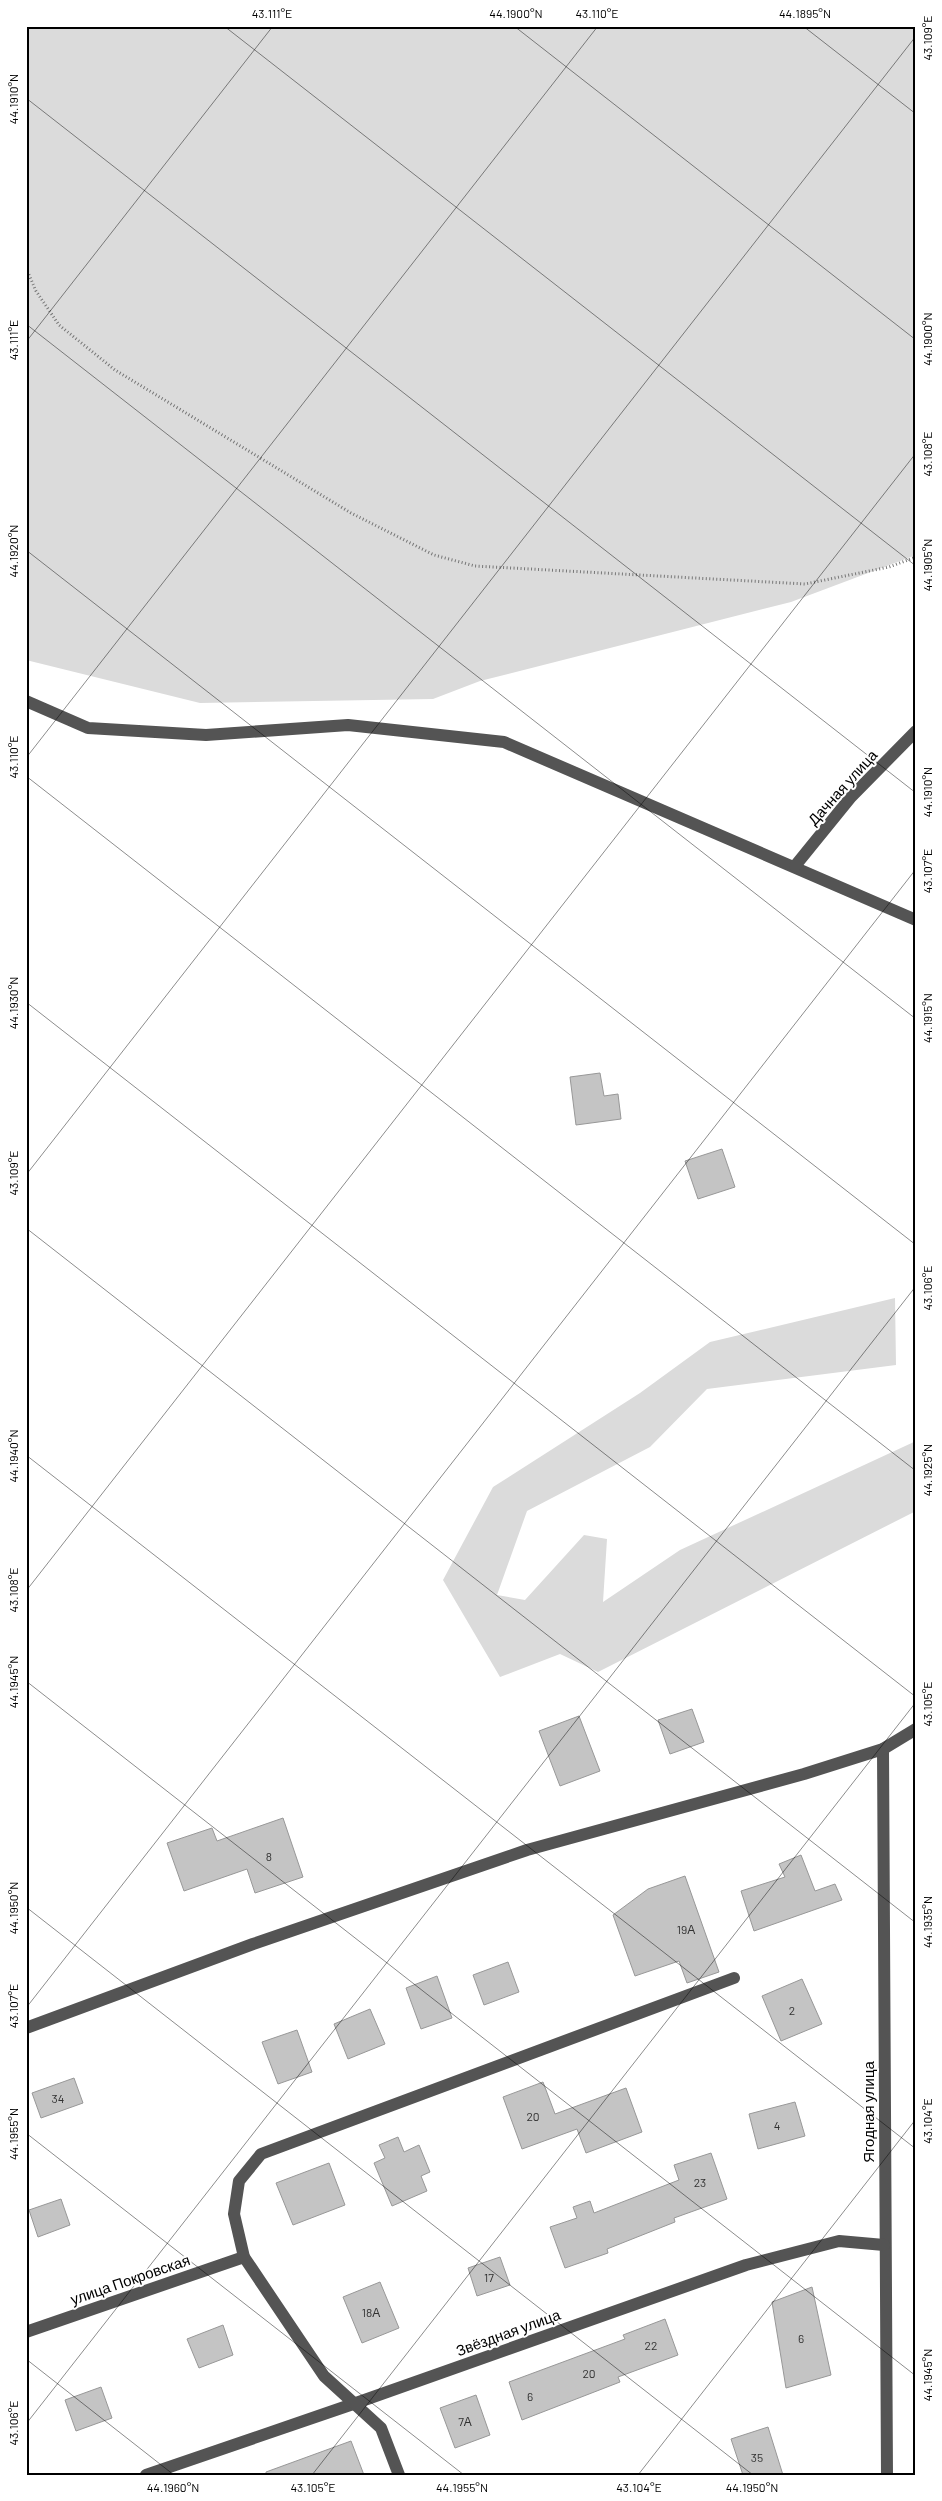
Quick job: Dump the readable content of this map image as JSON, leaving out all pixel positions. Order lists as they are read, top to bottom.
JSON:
{
  "streets": {
    "street": [
      "Дачная улица",
      "Ягодная улица",
      "улица Покровская",
      "Звёздная улица"
    ]
  },
  "crossings": [
    ["Ягодная улица", "Звёздная улица"]
  ],
  "house_numbers": [
    "8",
    "19А",
    "2",
    "34",
    "20",
    "4",
    "23",
    "17",
    "18А",
    "6",
    "22",
    "20",
    "6",
    "7А",
    "35"
  ],
  "coordinates": [
    "43.111°E",
    "44.1900°N",
    "43.110°E",
    "44.1895°N",
    "43.109°E",
    "44.1910°N",
    "43.108°E",
    "44.1920°N",
    "44.1905°N",
    "43.107°E",
    "44.1930°N",
    "44.1915°N",
    "43.106°E",
    "44.1940°N",
    "44.1925°N",
    "44.1945°N",
    "43.105°E",
    "44.1950°N",
    "44.1935°N",
    "43.104°E",
    "44.1955°N",
    "44.1960°N"
  ]
}
